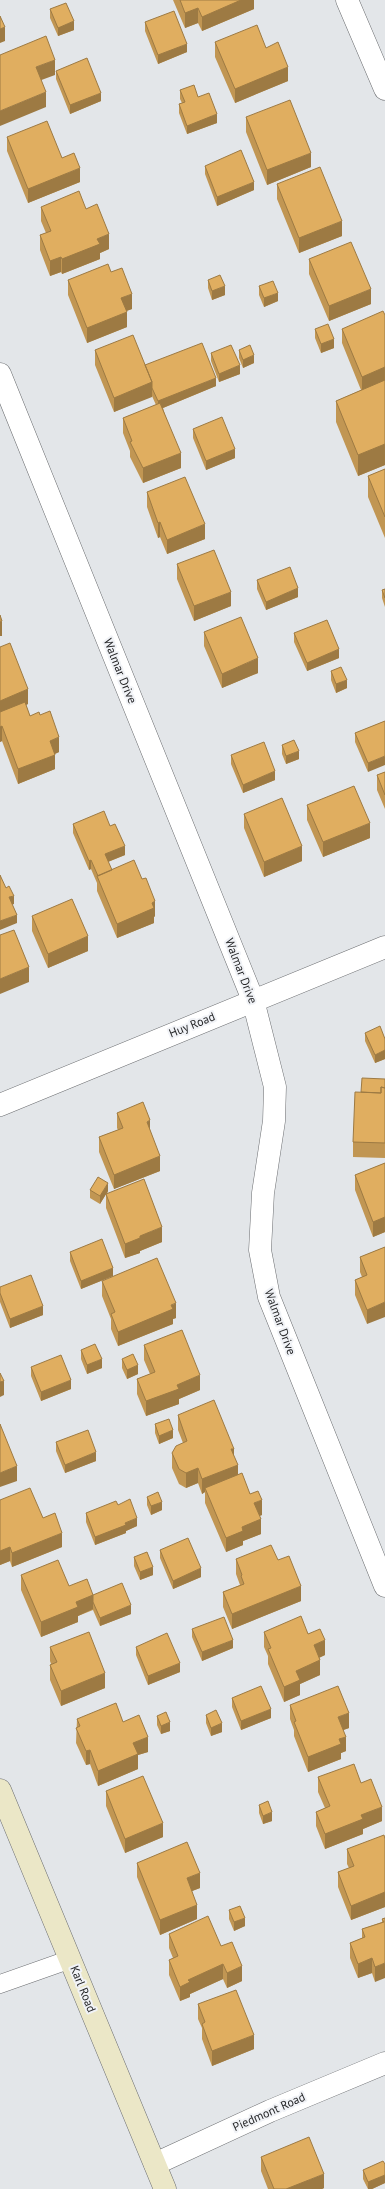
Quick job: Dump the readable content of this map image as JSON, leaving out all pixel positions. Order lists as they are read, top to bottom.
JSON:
{
  "streets": {
    "main road": ["Karl Road"],
    "street": ["Walmar Drive", "Huy Road", "Piedmont Road"]
  },
  "crossings": [
    ["Walmar Drive", "Huy Road"],
    ["Karl Road", "Piedmont Road"]
  ]
}
